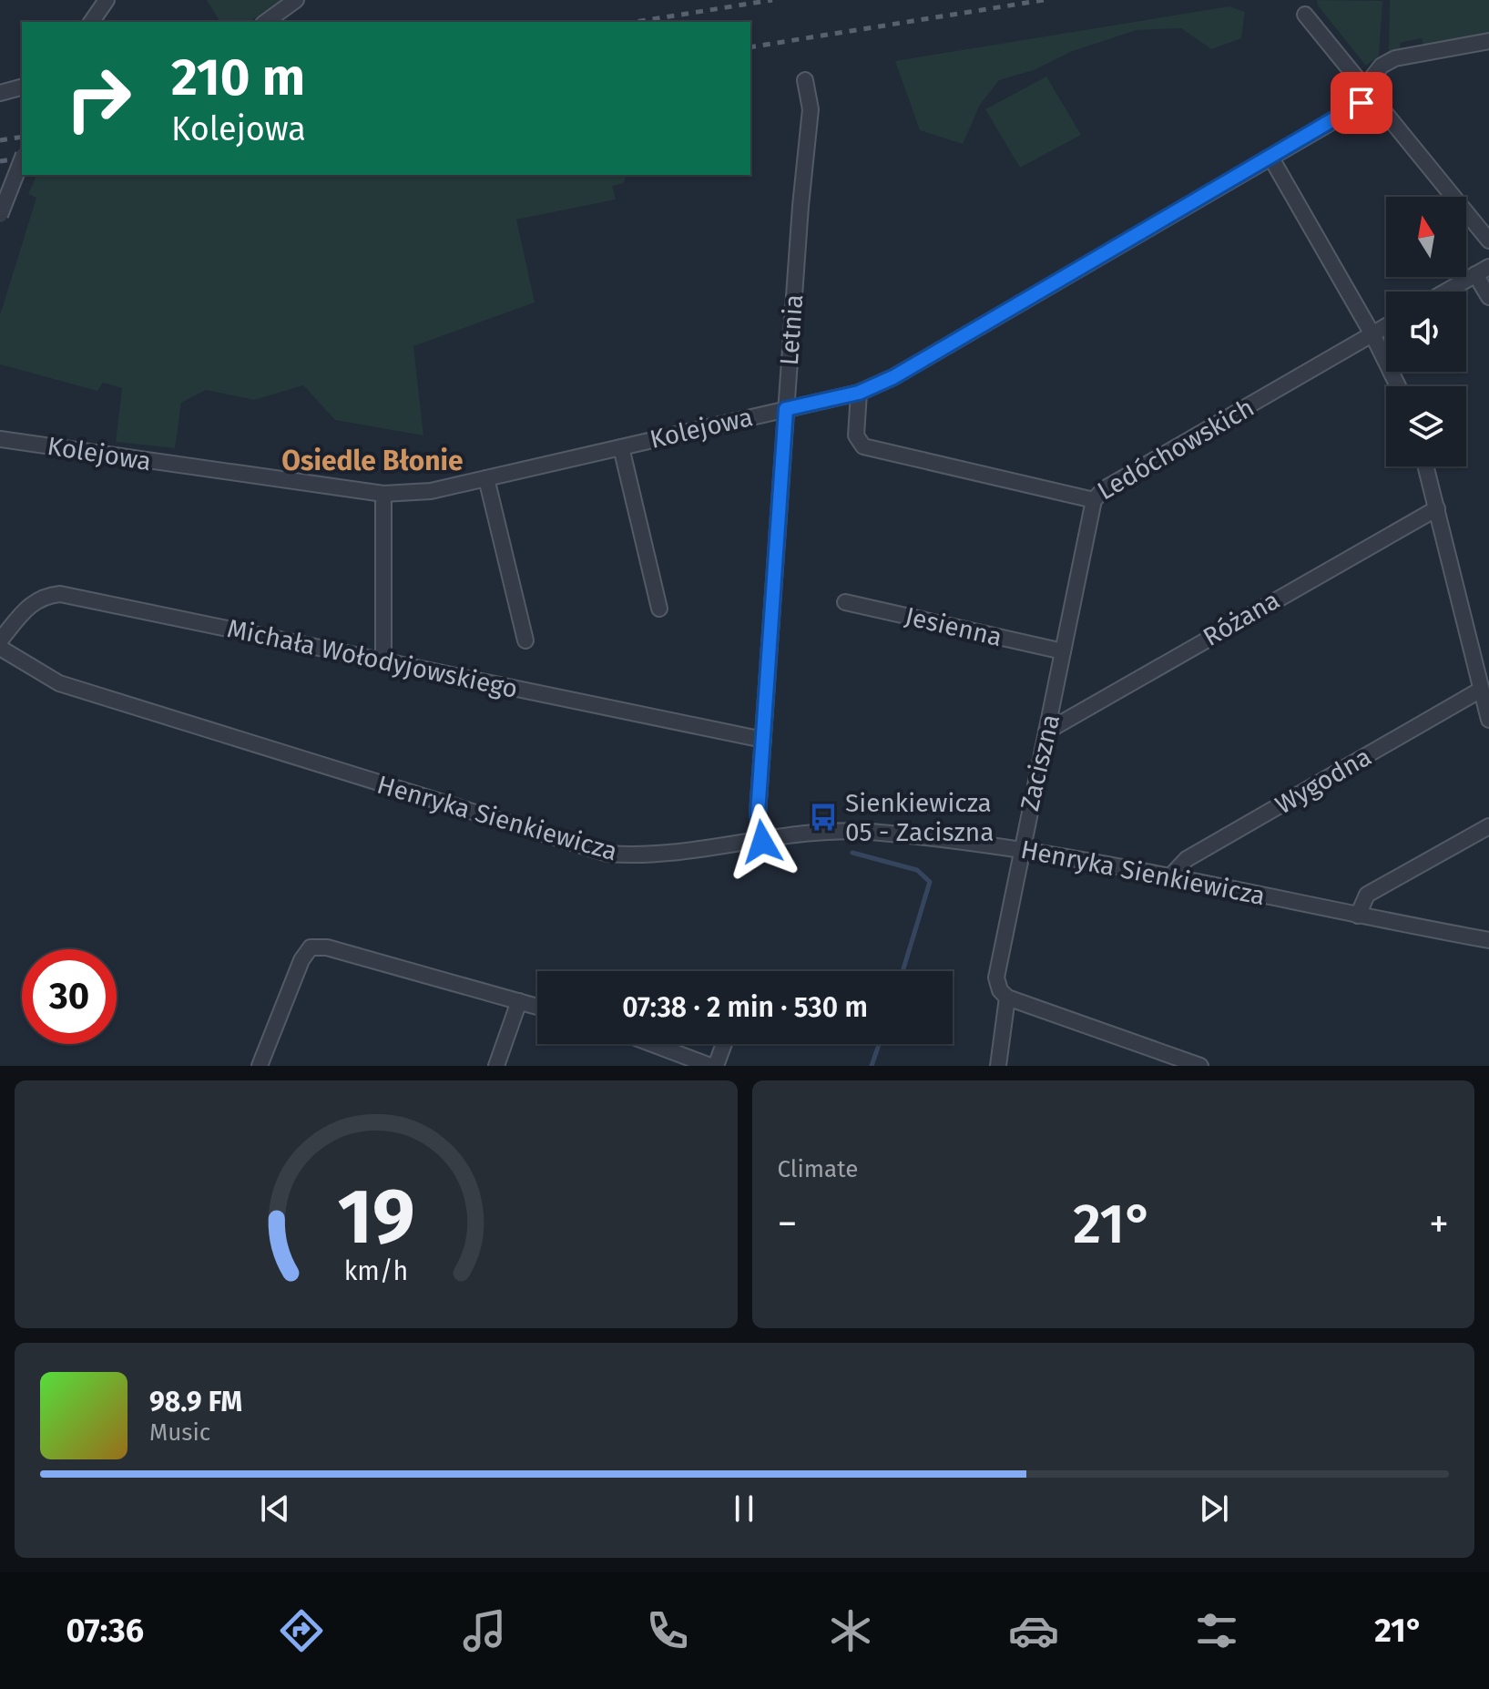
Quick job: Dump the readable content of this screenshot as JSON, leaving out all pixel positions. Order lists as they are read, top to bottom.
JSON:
{
  "streets": {
    "street": [
      "Letnia",
      "Kolejowa",
      "Ledóchowskich",
      "Różana",
      "Jesienna",
      "Michała Wołodyjowskiego",
      "Zaciszna",
      "Wygodna",
      "Henryka Sienkiewicza"
    ]
  },
  "crossings": [
    ["Letnia", "Kolejowa"],
    ["Letnia", "Michała Wołodyjowskiego"],
    ["Letnia", "Henryka Sienkiewicza"],
    ["Kolejowa", "Ledóchowskich"],
    ["Ledóchowskich", "Zaciszna"],
    ["Różana", "Zaciszna"],
    ["Jesienna", "Zaciszna"],
    ["Zaciszna", "Henryka Sienkiewicza"],
    ["Wygodna", "Henryka Sienkiewicza"]
  ],
  "districts": ["Osiedle Błonie"],
  "places": {
    "bus stop": ["Sienkiewicza 05 - Zaciszna"]
  },
  "north": "top",
  "page": {
    "turn": ["210 m", "Kolejowa"],
    "limit": "30",
    "trip": "07:38 · 2 min · 530 m",
    "tile": "Climate",
    "heat": ["−", "21°", "+"],
    "song": ["98.9 FM", "Music"],
    "tabs": ["07:36", "21°"],
    "gauge": ["19", "km/h"]
  }
}
